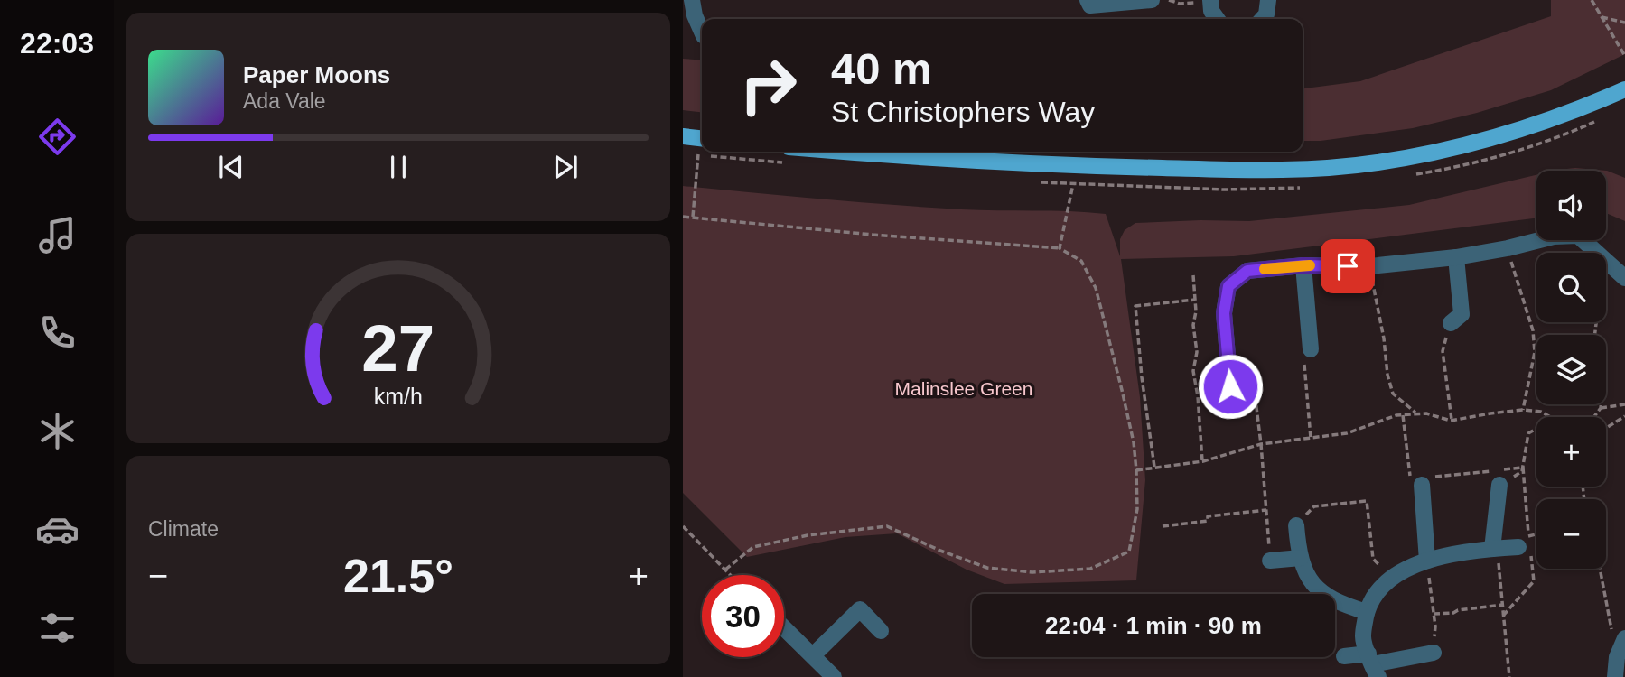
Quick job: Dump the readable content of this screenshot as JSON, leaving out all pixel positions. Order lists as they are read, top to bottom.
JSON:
{
  "parks": ["Malinslee Green"],
  "page": {
    "tabs": "22:03",
    "turn": ["40 m", "St Christophers Way"],
    "song": ["Paper Moons", "Ada Vale"],
    "map_buttons": ["+", "−"],
    "tile": "Climate",
    "heat": ["−", "21.5°", "+"],
    "limit": "30",
    "trip": "22:04 · 1 min · 90 m",
    "gauge": ["27", "km/h"]
  }
}
